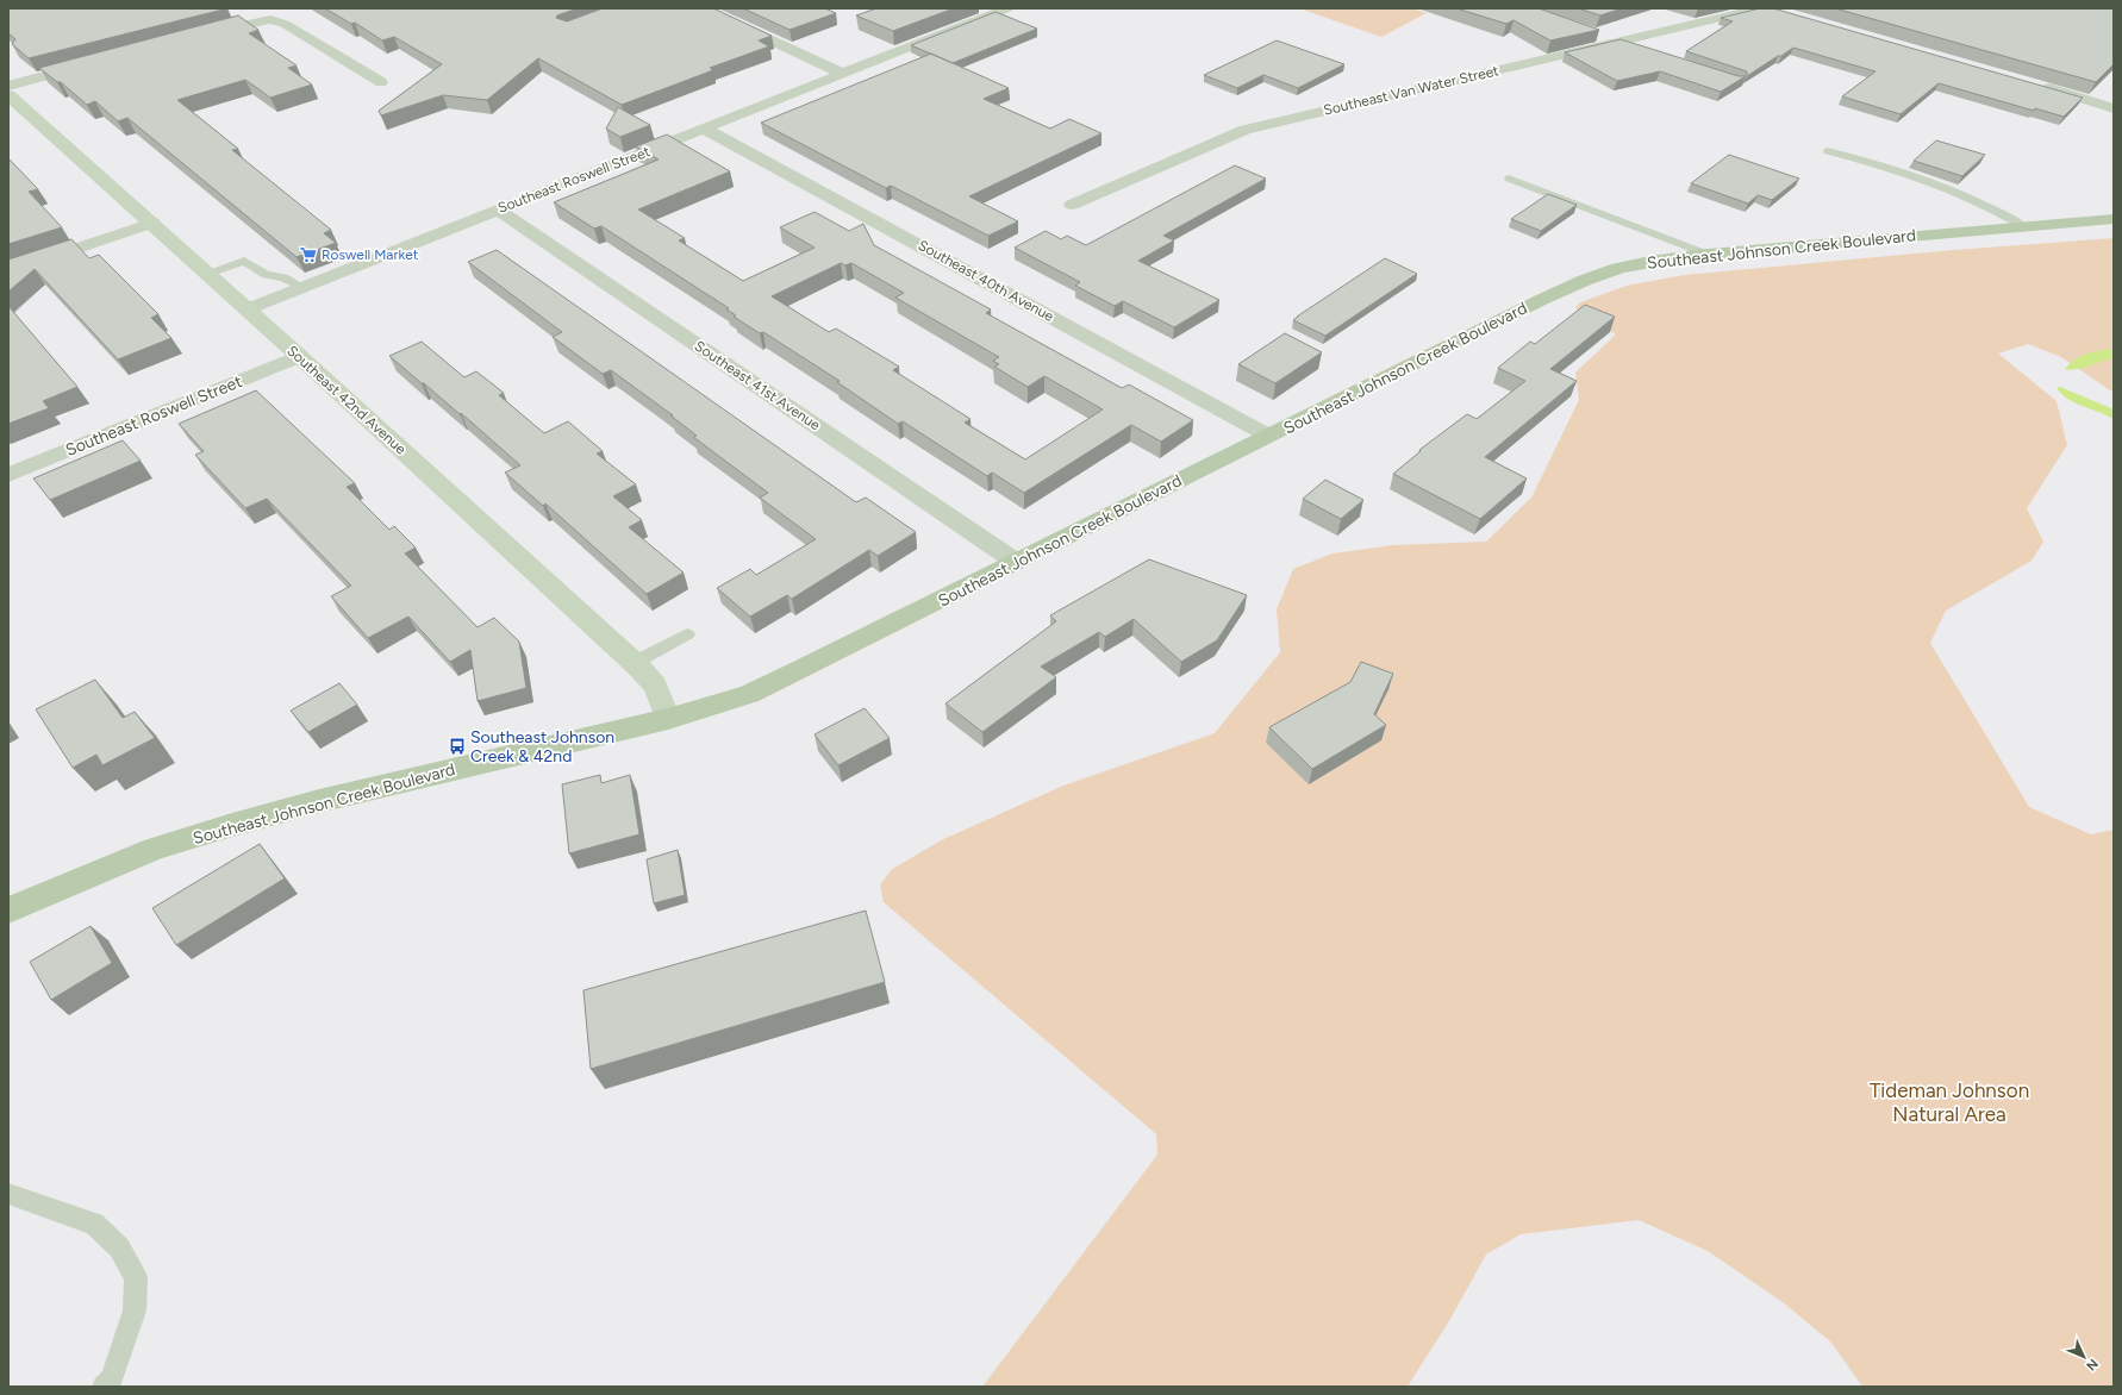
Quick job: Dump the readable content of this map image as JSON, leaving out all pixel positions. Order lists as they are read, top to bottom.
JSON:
{
  "streets": {
    "main road": ["Southeast Johnson Creek Boulevard"],
    "street": [
      "Southeast Van Water Street",
      "Southeast Roswell Street",
      "Southeast 40th Avenue",
      "Southeast 41st Avenue",
      "Southeast 42nd Avenue"
    ]
  },
  "crossings": [
    ["Southeast Roswell Street", "Southeast 40th Avenue"],
    ["Southeast Roswell Street", "Southeast 41st Avenue"],
    ["Southeast Roswell Street", "Southeast 42nd Avenue"],
    ["Southeast Johnson Creek Boulevard", "Southeast 40th Avenue"],
    ["Southeast Johnson Creek Boulevard", "Southeast 41st Avenue"],
    ["Southeast Johnson Creek Boulevard", "Southeast 42nd Avenue"]
  ],
  "parks": ["Tideman Johnson Natural Area"],
  "places": {
    "supermarket": ["Roswell Market"],
    "bus stop": ["Southeast Johnson Creek & 42nd"]
  },
  "north": "bottom right"
}
